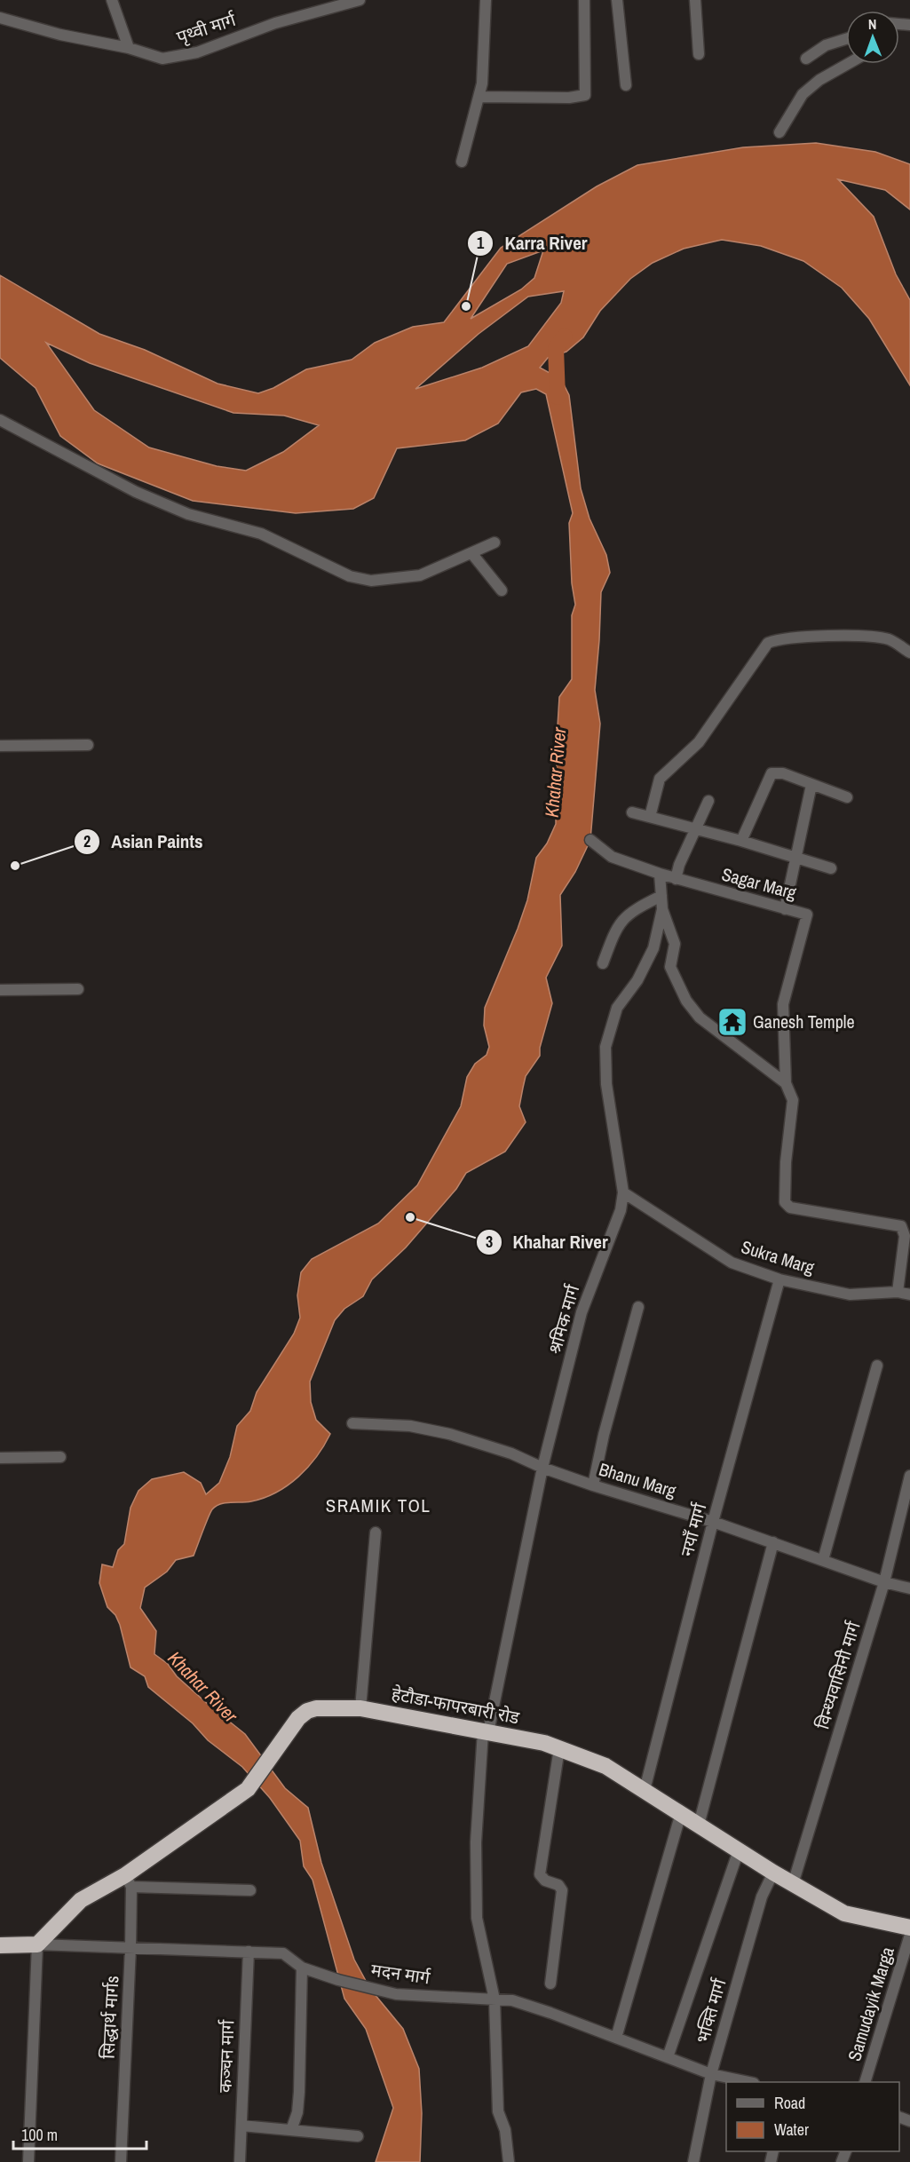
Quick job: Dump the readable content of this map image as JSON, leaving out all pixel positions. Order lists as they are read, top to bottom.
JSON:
{
  "streets": {
    "highway": ["हेटौडा-फापरबारी रोड"],
    "street": [
      "पृथ्वी मार्ग",
      "Sagar Marg",
      "Sukra Marg",
      "श्रमिक मार्ग",
      "Bhanu Marg",
      "नयाँ मार्ग",
      "विन्ध्यवासिनी मार्ग",
      "मदन मार्ग",
      "Samudayik Marga",
      "भक्ति मार्ग",
      "सिद्धार्थ मार्गs",
      "कञ्चन मार्ग"
    ]
  },
  "crossings": [
    ["Sagar Marg", "श्रमिक मार्ग"],
    ["Sukra Marg", "श्रमिक मार्ग"],
    ["Sukra Marg", "नयाँ मार्ग"],
    ["श्रमिक मार्ग", "Bhanu Marg"],
    ["श्रमिक मार्ग", "हेटौडा-फापरबारी रोड"],
    ["श्रमिक मार्ग", "मदन मार्ग"],
    ["Bhanu Marg", "नयाँ मार्ग"],
    ["Bhanu Marg", "विन्ध्यवासिनी मार्ग"],
    ["नयाँ मार्ग", "हेटौडा-फापरबारी रोड"],
    ["विन्ध्यवासिनी मार्ग", "हेटौडा-फापरबारी रोड"],
    ["हेटौडा-फापरबारी रोड", "मदन मार्ग"],
    ["हेटौडा-फापरबारी रोड", "भक्ति मार्ग"],
    ["हेटौडा-फापरबारी रोड", "सिद्धार्थ मार्गs"],
    ["मदन मार्ग", "भक्ति मार्ग"],
    ["मदन मार्ग", "सिद्धार्थ मार्गs"],
    ["मदन मार्ग", "कञ्चन मार्ग"]
  ],
  "districts": ["SRAMIK TOL"],
  "water": ["Khahar River"],
  "places": {
    "other": ["Karra River", "Asian Paints", "Khahar River"],
    "temple": ["Ganesh Temple"]
  },
  "legend": ["Road", "Water"],
  "scale_bar": "100 m",
  "north": "top"
}
